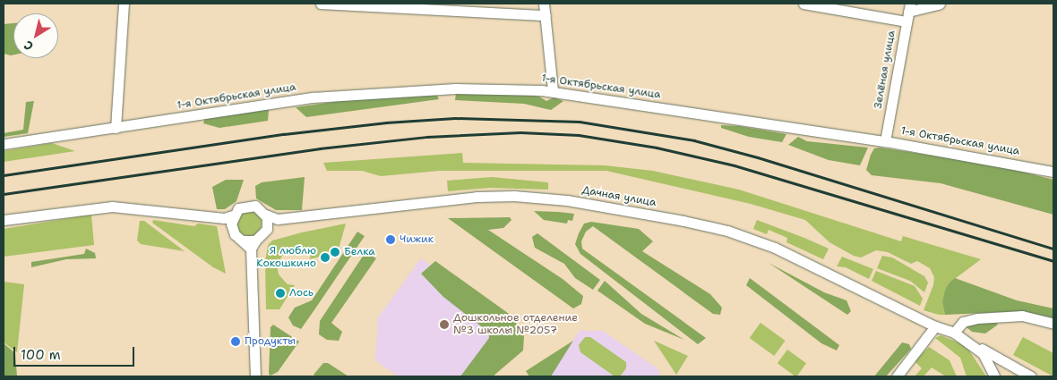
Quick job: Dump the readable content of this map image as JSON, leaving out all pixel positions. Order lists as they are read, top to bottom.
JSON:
{
  "streets": {
    "street": ["Зелёная улица", "1-я Октябрьская улица", "Дачная улица"]
  },
  "crossings": [
    ["Зелёная улица", "1-я Октябрьская улица"]
  ],
  "places": [
    "Чижик",
    "Белка",
    "Я люблю Кокошкино",
    "Лось",
    "Дошкольное отделение №3 школы №2057",
    "Продукты"
  ],
  "scale_bar": "100 m",
  "north": "bottom left"
}
